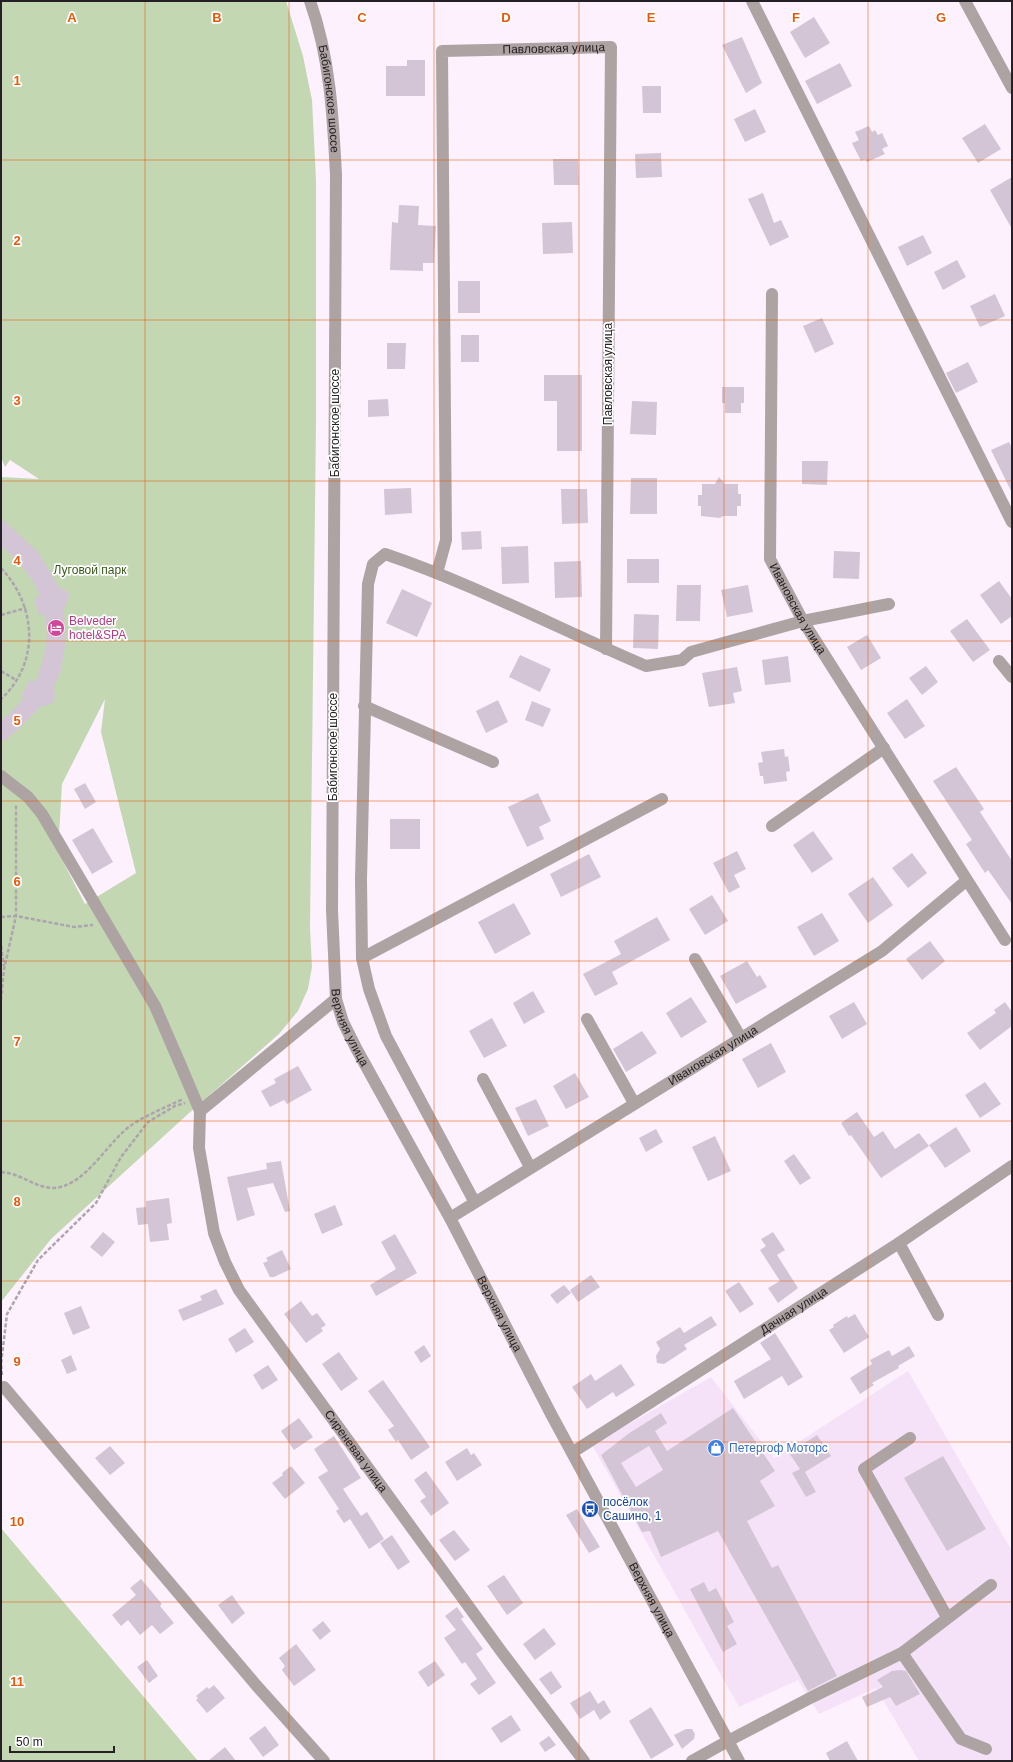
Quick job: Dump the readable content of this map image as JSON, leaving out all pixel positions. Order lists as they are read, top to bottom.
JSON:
{
  "streets": {
    "street": [
      "Павловская улица",
      "Бабигонское шоссе",
      "Ивановская улица",
      "Верхняя улица",
      "Дачная улица",
      "Сиреневая улица"
    ]
  },
  "crossings": [
    ["Бабигонское шоссе", "Верхняя улица"],
    ["Ивановская улица", "Верхняя улица"],
    ["Верхняя улица", "Дачная улица"]
  ],
  "parks": ["Луговой парк"],
  "places": {
    "hotel": ["Belveder hotel&SPA"],
    "shop": ["Петергоф Моторс"],
    "bus stop": ["посёлок Сашино, 1"]
  },
  "scale_bar": "50 m",
  "grid": {
    "columns": [
      "A",
      "B",
      "C",
      "D",
      "E",
      "F",
      "G"
    ],
    "rows": [
      "1",
      "2",
      "3",
      "4",
      "5",
      "6",
      "7",
      "8",
      "9",
      "10",
      "11"
    ]
  }
}
